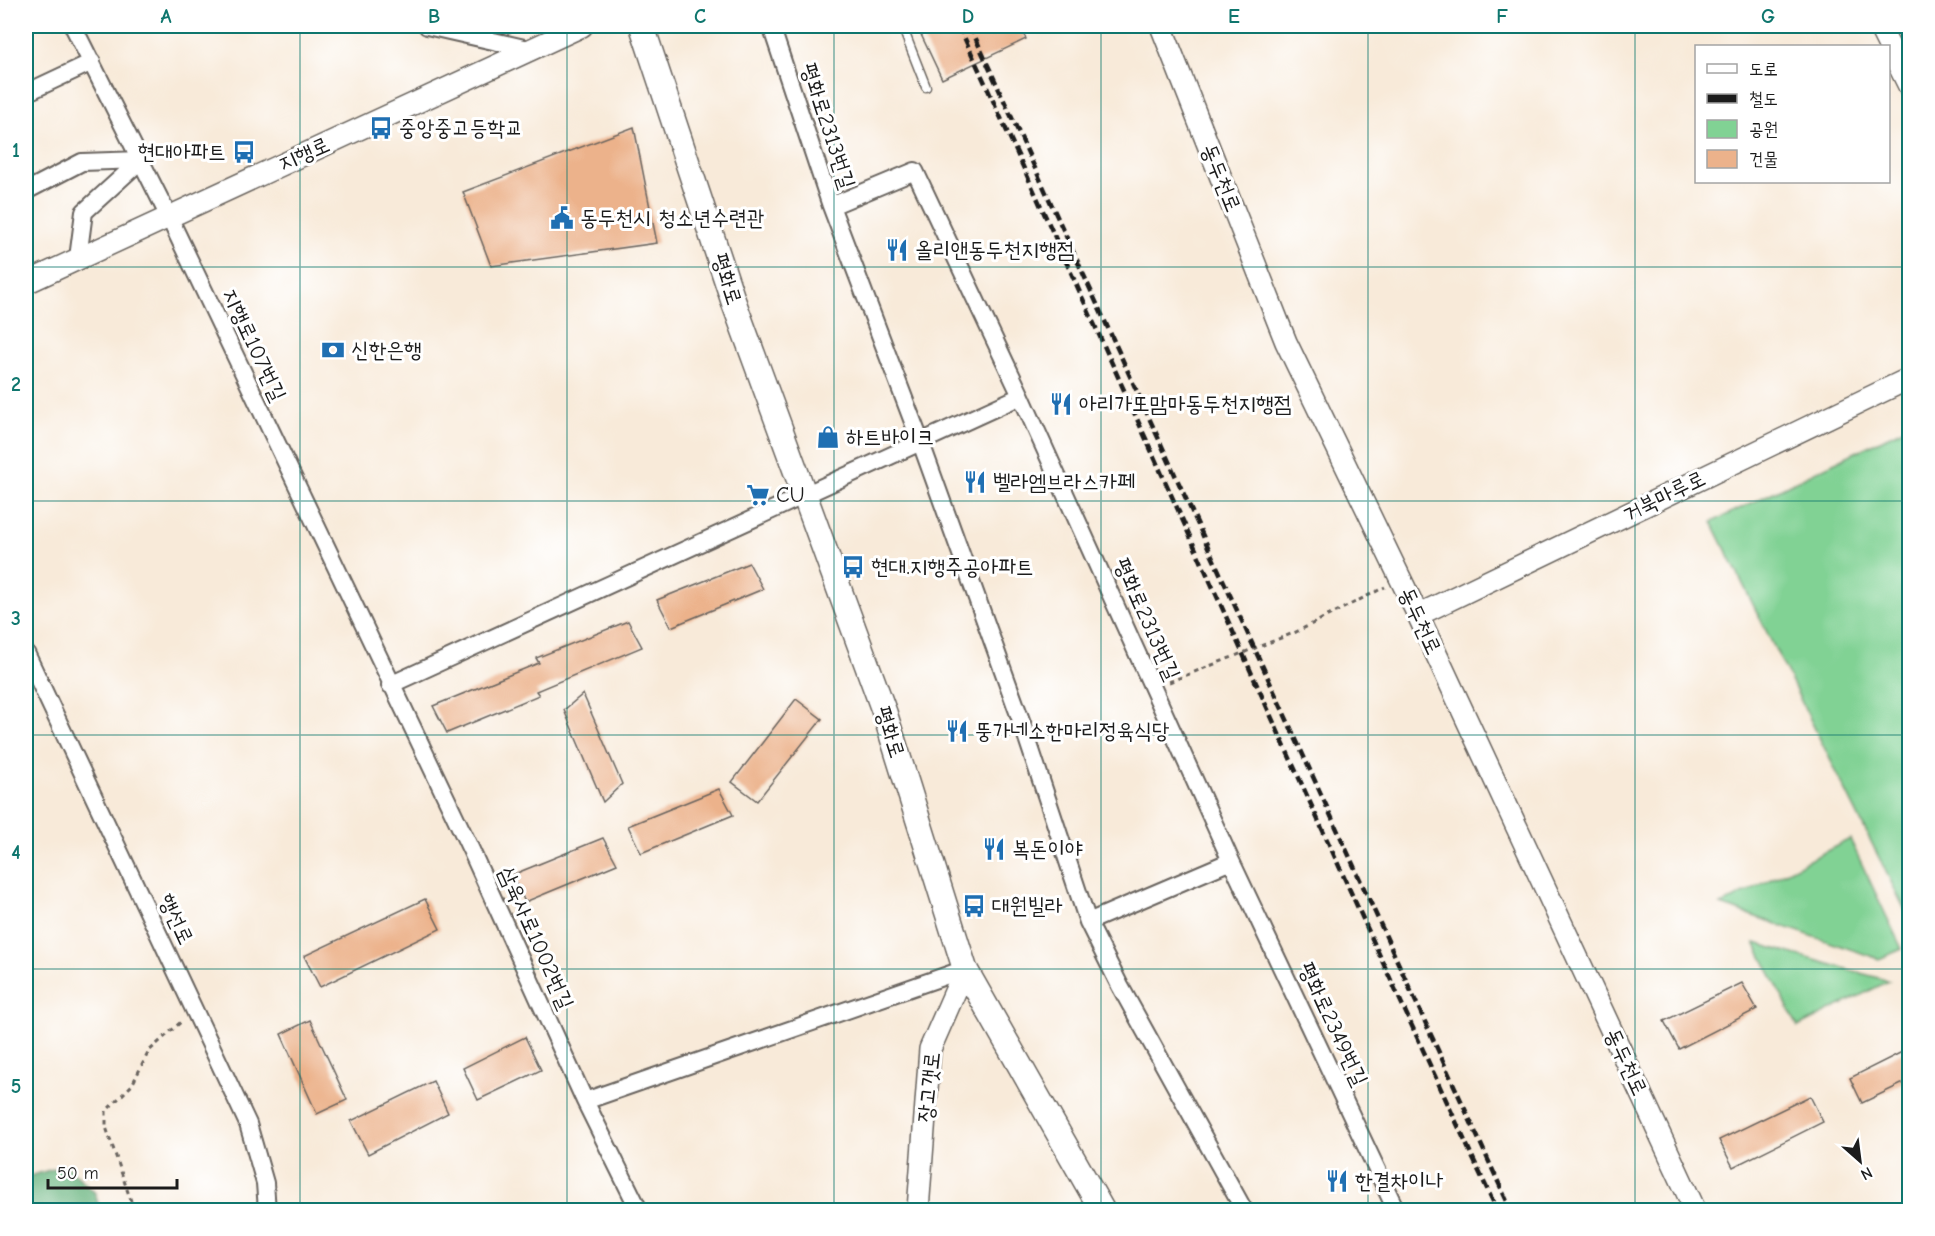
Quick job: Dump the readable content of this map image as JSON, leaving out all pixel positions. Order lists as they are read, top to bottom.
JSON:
{
  "streets": {
    "main road": ["평화로"],
    "street": [
      "평화로2313번길",
      "지행로",
      "동두천로",
      "지행로107번길",
      "거북마루로",
      "행선로",
      "삼육사로1002번길",
      "평화로2349번길",
      "장고갯로"
    ]
  },
  "crossings": [
    ["평화로2313번길", "평화로2349번길"],
    ["지행로", "지행로107번길"],
    ["동두천로", "거북마루로"],
    ["평화로", "장고갯로"],
    ["지행로107번길", "삼육사로1002번길"]
  ],
  "places": {
    "bus stop": [
      "중앙중고등학교",
      "현대아파트",
      "현대.지행주공아파트",
      "대원빌라"
    ],
    "public building": ["동두천시 청소년수련관"],
    "restaurant": [
      "올리앤동두천지행점",
      "아리가또맘마동두천지행점",
      "벨라엠브라스카페",
      "뚱가네소한마리정육식당",
      "복돈이야",
      "한결차이나"
    ],
    "bank": ["신한은행"],
    "shop": ["하트바이크"],
    "supermarket": ["CU"]
  },
  "legend": [
    "도로",
    "철도",
    "공원",
    "건물"
  ],
  "scale_bar": "50 m",
  "north": "bottom right",
  "grid": {
    "columns": [
      "A",
      "B",
      "C",
      "D",
      "E",
      "F",
      "G"
    ],
    "rows": [
      "1",
      "2",
      "3",
      "4",
      "5"
    ]
  }
}
